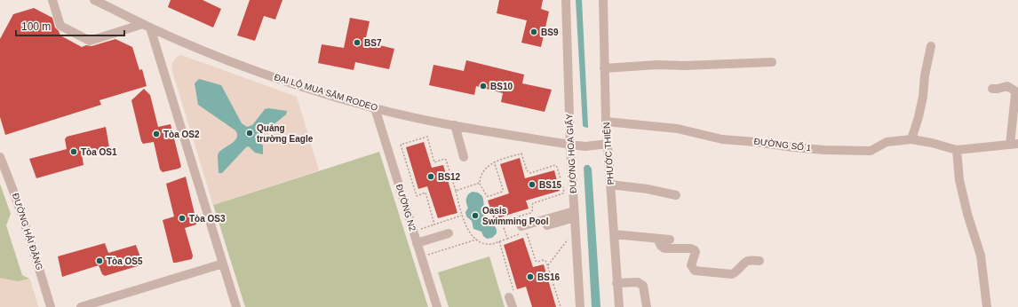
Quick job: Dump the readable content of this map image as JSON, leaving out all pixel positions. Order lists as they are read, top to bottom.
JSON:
{
  "streets": {
    "street": [
      "ĐẠI LỘ MUA SẮM RODEO",
      "ĐƯỜNG SỐ 1",
      "ĐƯỜNG HOA GIẤY",
      "PHƯỚC THIỆN",
      "ĐƯỜNG N2",
      "ĐƯỜNG HẢI ĐĂNG"
    ]
  },
  "crossings": [
    ["ĐẠI LỘ MUA SẮM RODEO", "ĐƯỜNG HOA GIẤY"],
    ["ĐẠI LỘ MUA SẮM RODEO", "PHƯỚC THIỆN"],
    ["ĐẠI LỘ MUA SẮM RODEO", "ĐƯỜNG N2"],
    ["ĐƯỜNG SỐ 1", "PHƯỚC THIỆN"]
  ],
  "places": [
    "BS9",
    "BS7",
    "BS10",
    "Quảng trường Eagle",
    "Tòa OS2",
    "Tòa OS1",
    "BS12",
    "BS15",
    "Oasis Swimming Pool",
    "Tòa OS3",
    "Tòa OS5",
    "BS16"
  ],
  "scale_bar": "100 m"
}
